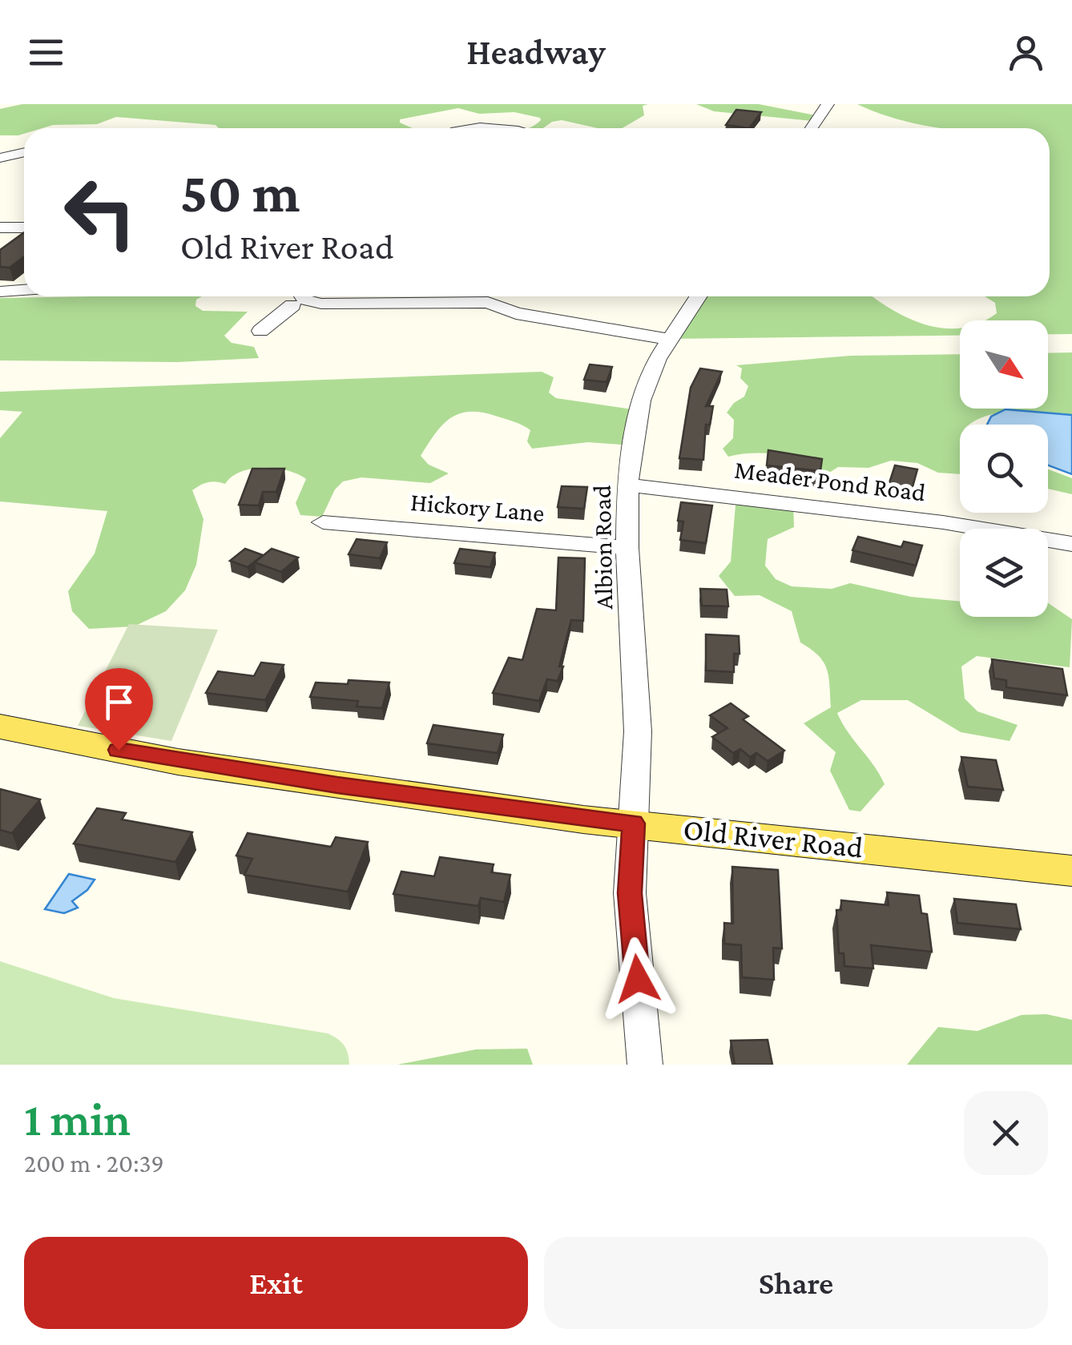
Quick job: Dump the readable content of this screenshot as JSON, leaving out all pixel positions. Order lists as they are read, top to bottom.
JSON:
{
  "streets": {
    "main road": ["Old River Road"],
    "street": ["Meader Pond Road", "Hickory Lane", "Albion Road"]
  },
  "crossings": [
    ["Meader Pond Road", "Albion Road"],
    ["Hickory Lane", "Albion Road"],
    ["Albion Road", "Old River Road"]
  ],
  "north": "bottom right",
  "page": {
    "header": "Headway",
    "turn": ["50 m", "Old River Road"],
    "heading": ["1 min", "200 m · 20:39"],
    "buttons": ["Exit", "Share"]
  }
}
